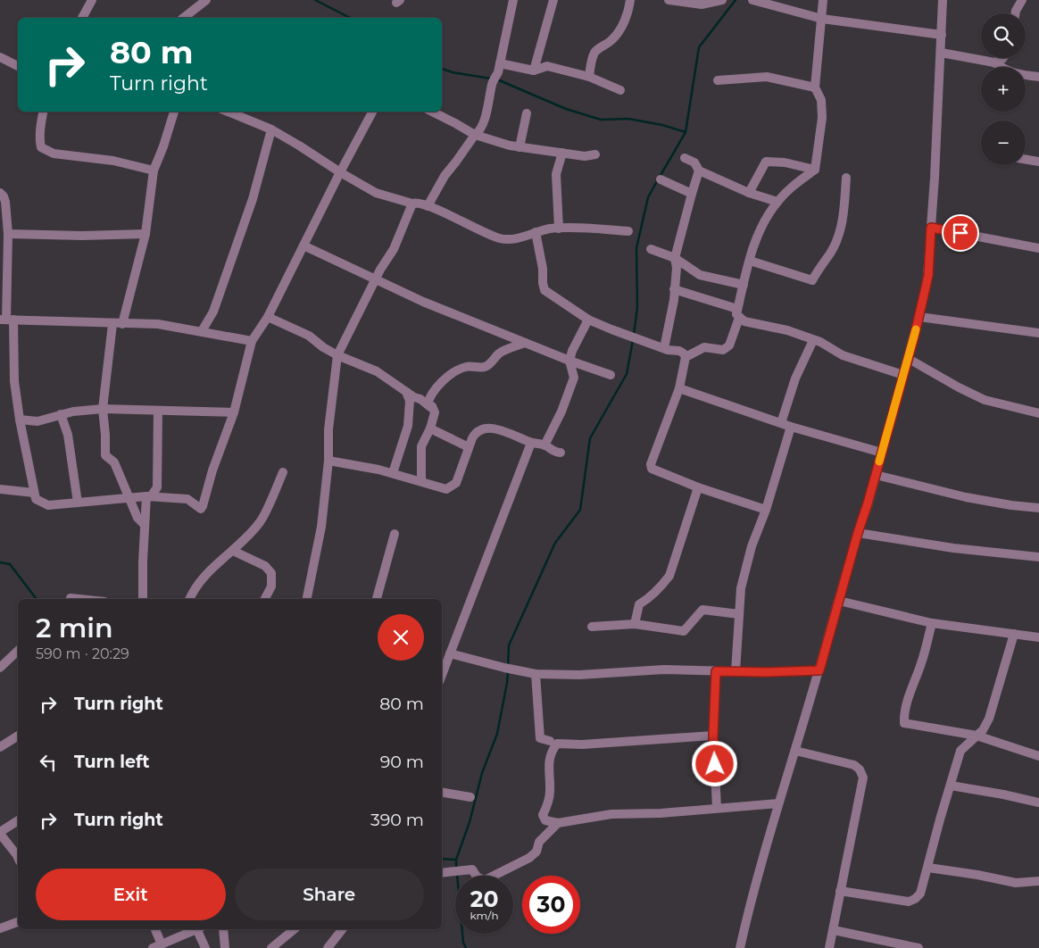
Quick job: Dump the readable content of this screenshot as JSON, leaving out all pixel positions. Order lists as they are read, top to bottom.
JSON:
{
  "page": {
    "map_buttons": ["+", "−"],
    "turn": ["80 m", "Turn right"],
    "heading": ["2 min", "590 m · 20:29"],
    "list": [
      {
        "name": "Turn right",
        "value": "80 m"
      },
      {
        "name": "Turn left",
        "value": "90 m"
      },
      {
        "name": "Turn right",
        "value": "390 m"
      }
    ],
    "buttons": ["Exit", "Share"],
    "speed": "20 km/h",
    "limit": "30"
  }
}
